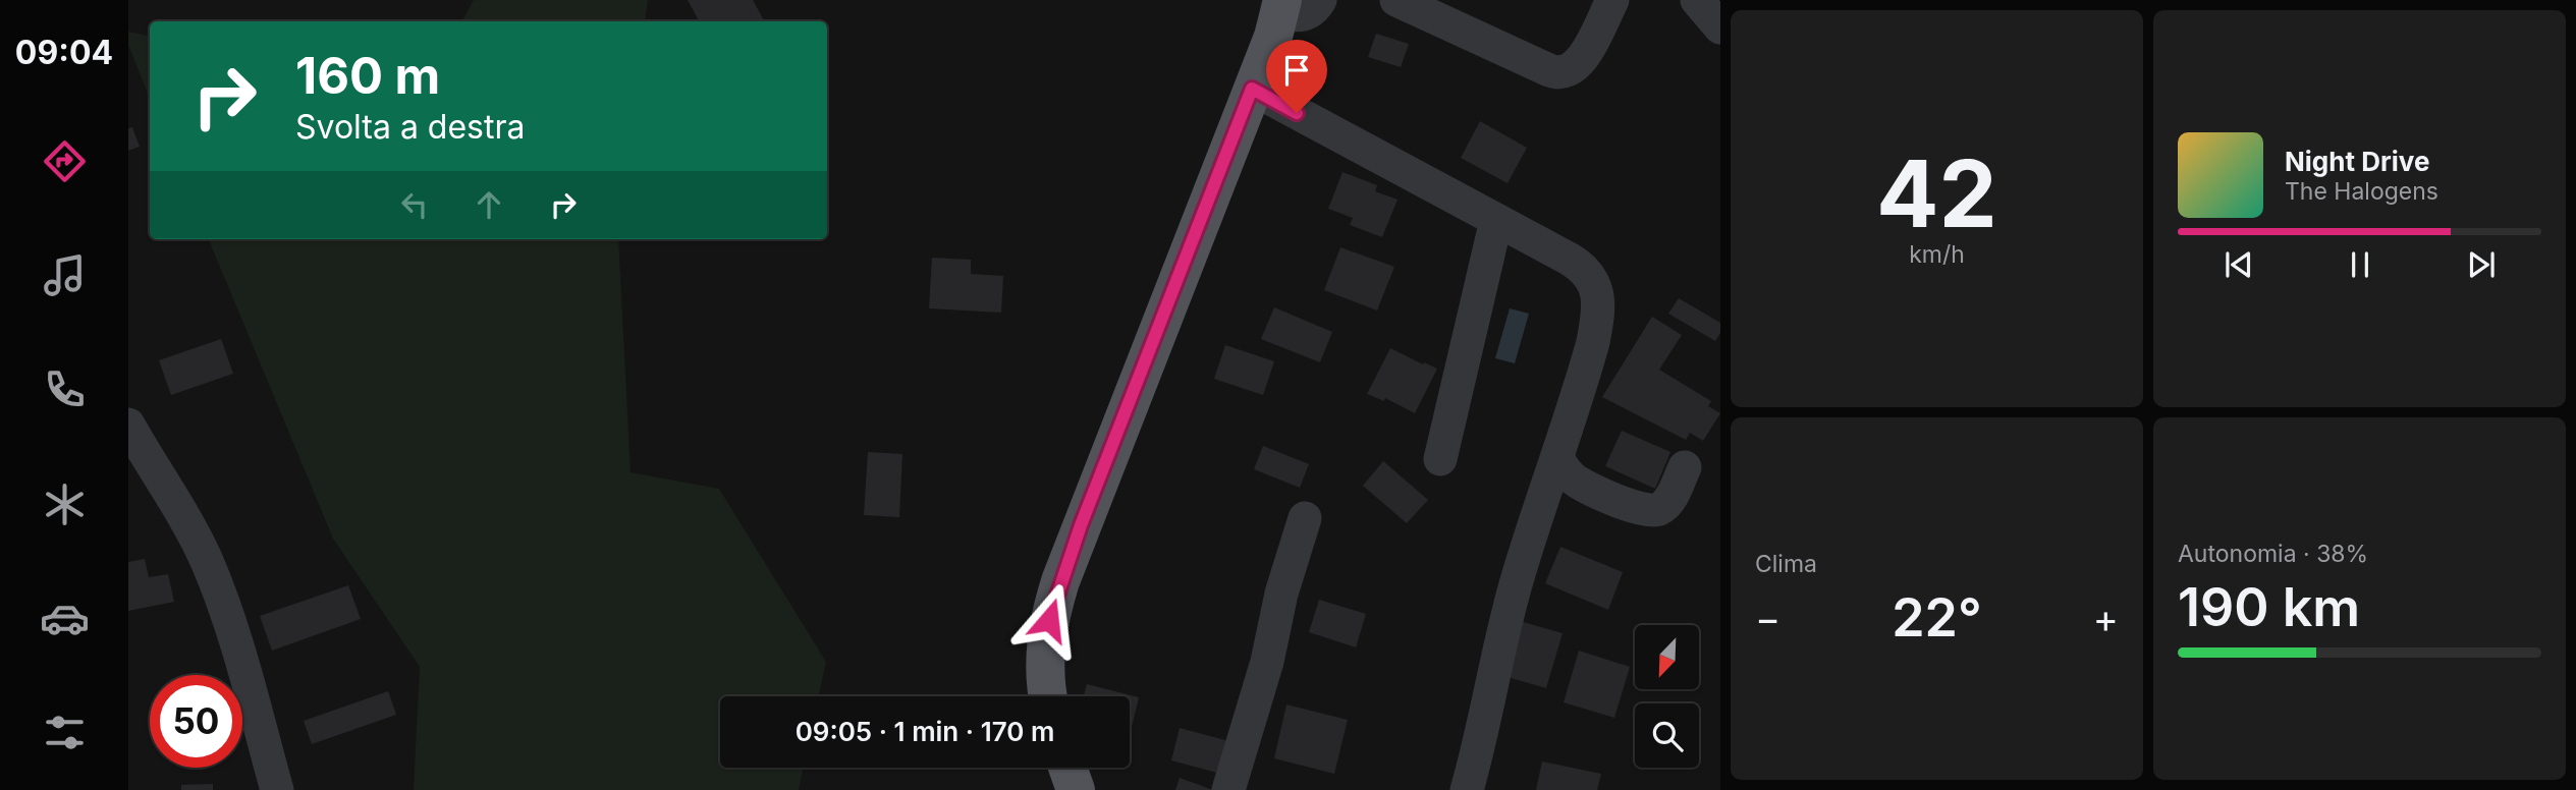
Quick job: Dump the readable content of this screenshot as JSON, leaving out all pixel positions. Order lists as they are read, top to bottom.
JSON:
{
  "north": "bottom left",
  "page": {
    "tabs": "09:04",
    "tile": [
      ["42", "km/h"],
      "Clima",
      ["Autonomia · 38%", "190 km"]
    ],
    "turn": ["160 m", "Svolta a destra"],
    "song": ["Night Drive", "The Halogens"],
    "heat": ["−", "22°", "+"],
    "limit": "50",
    "trip": "09:05 · 1 min · 170 m"
  }
}
